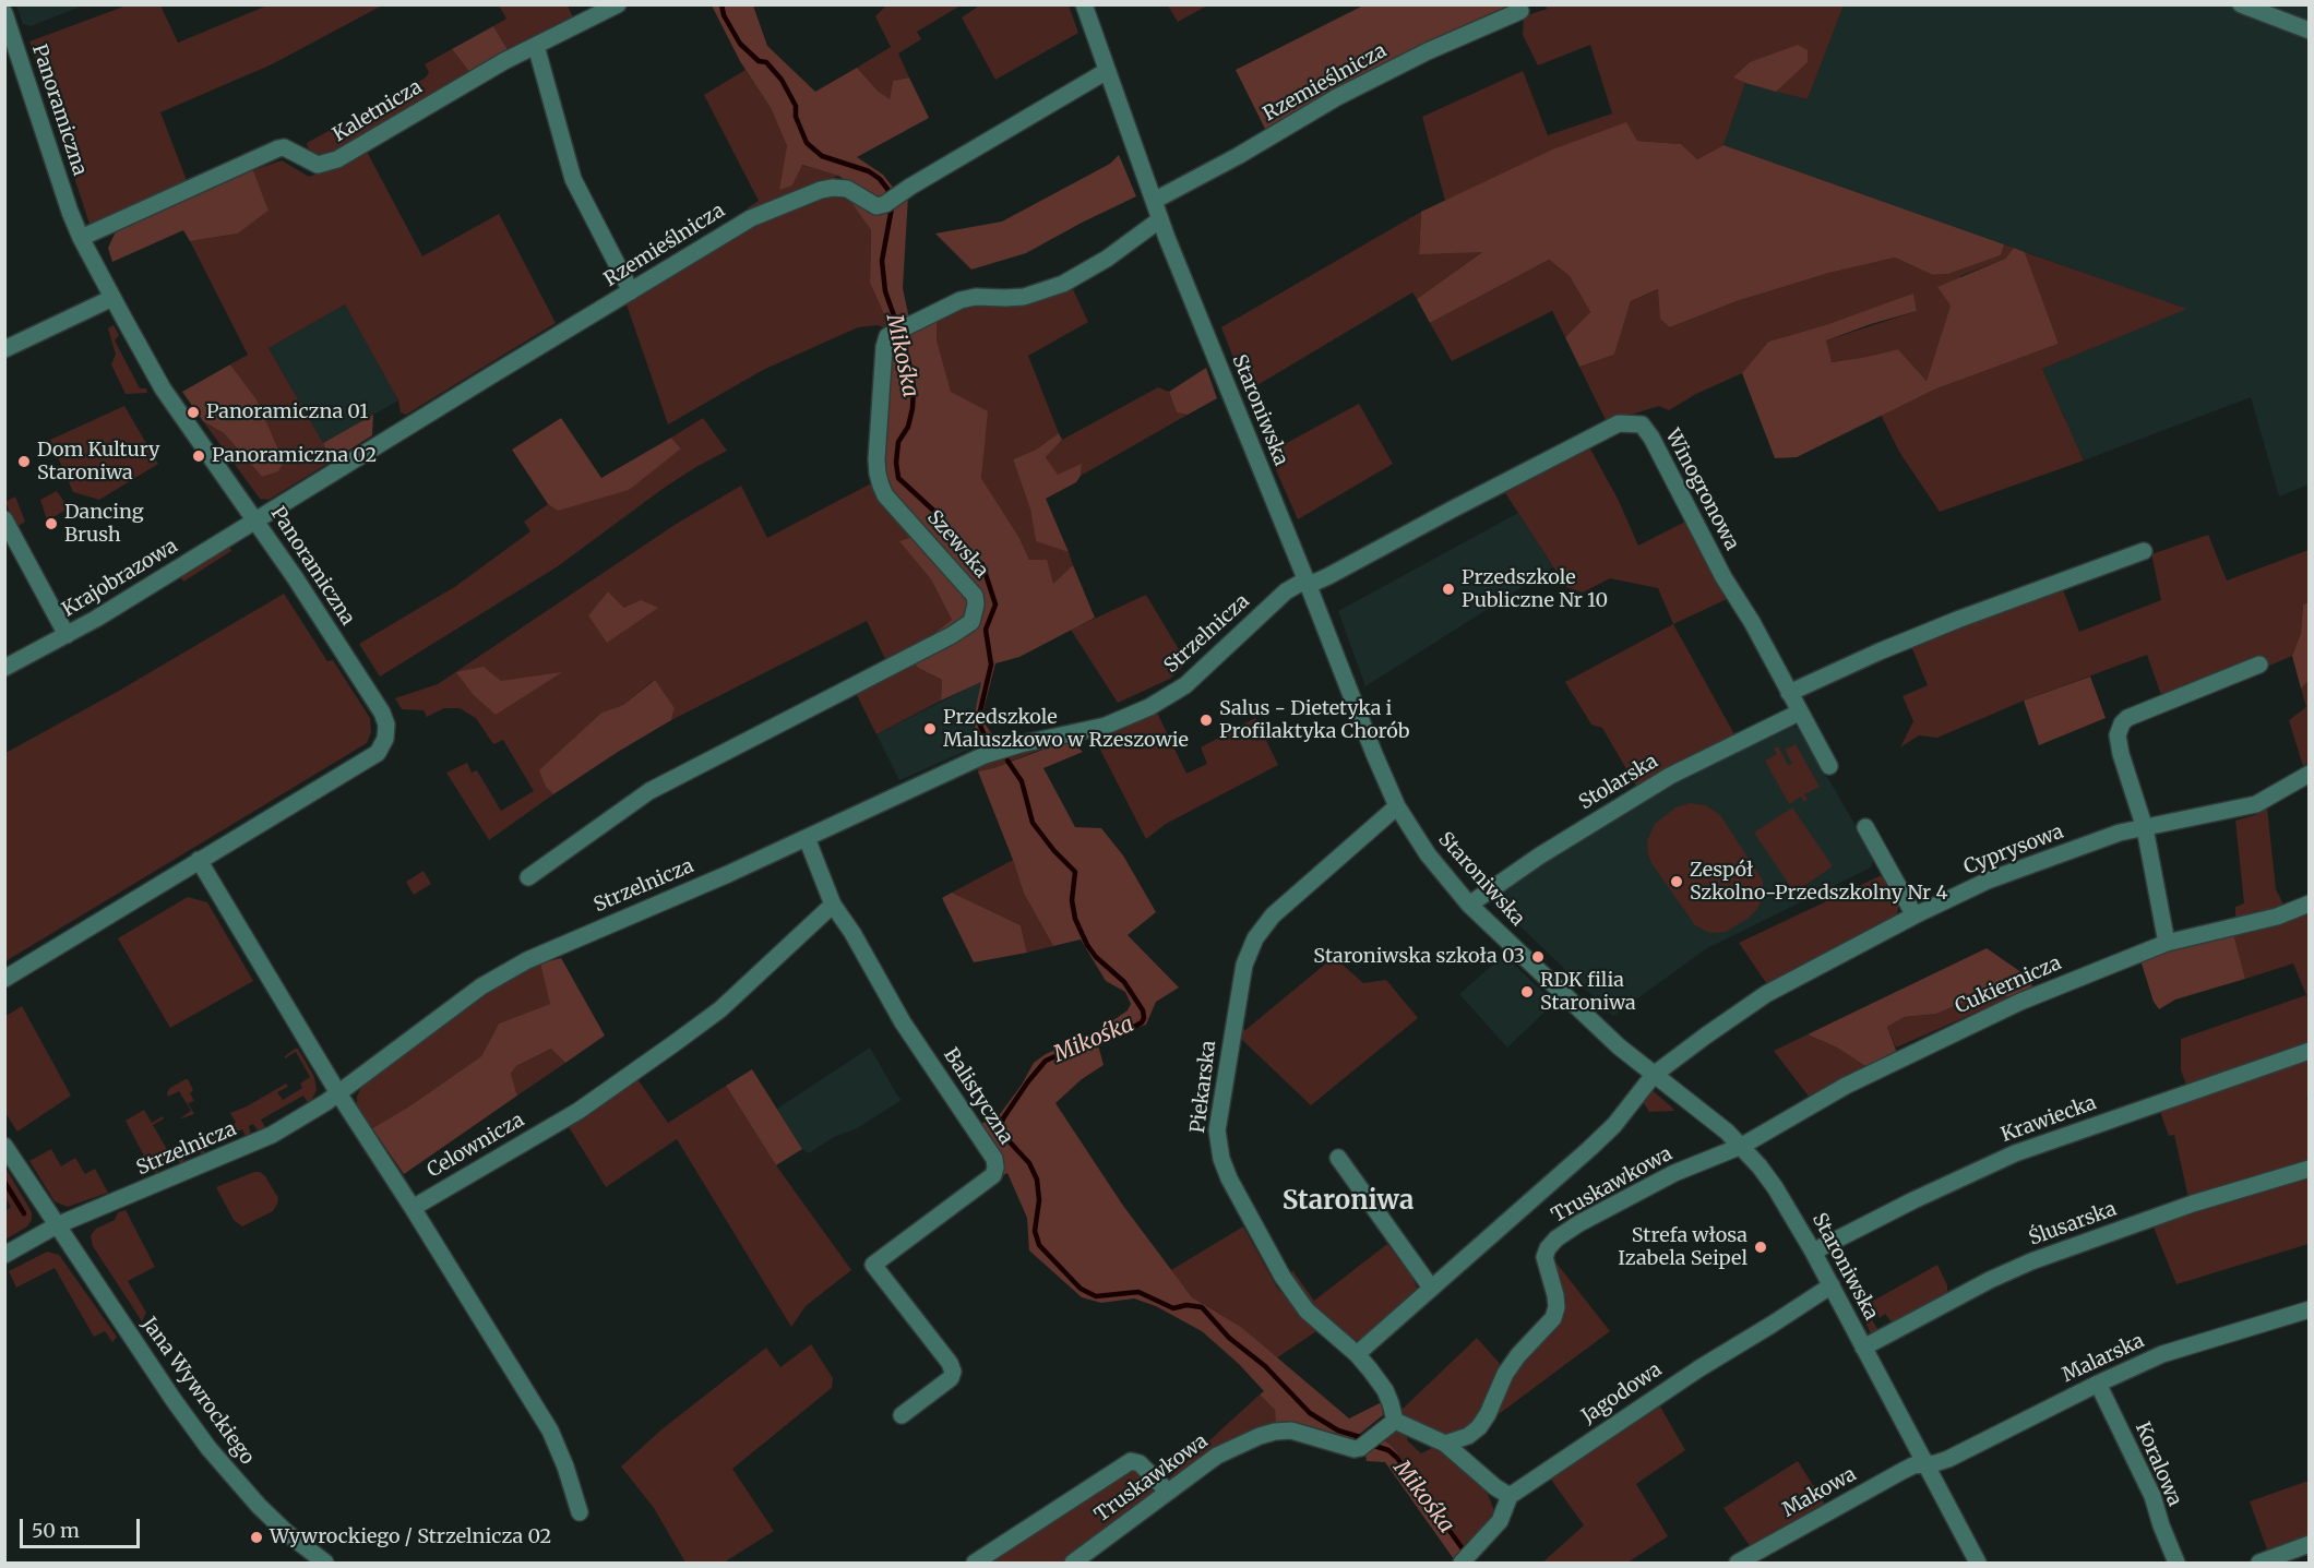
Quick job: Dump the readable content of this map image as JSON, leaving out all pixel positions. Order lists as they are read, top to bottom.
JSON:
{
  "streets": {
    "street": [
      "Rzemieślnicza",
      "Panoramiczna",
      "Kaletnicza",
      "Staroniwska",
      "Winogronowa",
      "Szewska",
      "Krajobrazowa",
      "Strzelnicza",
      "Stolarska",
      "Cyprysowa",
      "Cukiernicza",
      "Piekarska",
      "Balistyczna",
      "Krawiecka",
      "Celownicza",
      "Truskawkowa",
      "Ślusarska",
      "Malarska",
      "Jana Wywrockiego",
      "Jagodowa",
      "Koralowa",
      "Makowa"
    ]
  },
  "crossings": [
    ["Rzemieślnicza", "Panoramiczna"],
    ["Rzemieślnicza", "Staroniwska"],
    ["Rzemieślnicza", "Krajobrazowa"],
    ["Panoramiczna", "Kaletnicza"],
    ["Panoramiczna", "Krajobrazowa"],
    ["Staroniwska", "Winogronowa"],
    ["Staroniwska", "Szewska"],
    ["Staroniwska", "Strzelnicza"],
    ["Staroniwska", "Stolarska"],
    ["Staroniwska", "Cyprysowa"],
    ["Staroniwska", "Cukiernicza"],
    ["Staroniwska", "Piekarska"],
    ["Staroniwska", "Krawiecka"],
    ["Staroniwska", "Truskawkowa"],
    ["Staroniwska", "Ślusarska"],
    ["Staroniwska", "Malarska"],
    ["Staroniwska", "Jagodowa"],
    ["Staroniwska", "Makowa"],
    ["Winogronowa", "Strzelnicza"],
    ["Winogronowa", "Stolarska"],
    ["Strzelnicza", "Balistyczna"],
    ["Strzelnicza", "Jana Wywrockiego"],
    ["Cyprysowa", "Piekarska"],
    ["Cukiernicza", "Truskawkowa"],
    ["Piekarska", "Truskawkowa"],
    ["Balistyczna", "Celownicza"],
    ["Malarska", "Koralowa"],
    ["Malarska", "Makowa"]
  ],
  "districts": ["Staroniwa"],
  "water": ["Mikośka"],
  "places": [
    "Panoramiczna 01",
    "Panoramiczna 02",
    "Dom Kultury Staroniwa",
    "Dancing Brush",
    "Przedszkole Publiczne Nr 10",
    "Salus - Dietetyka i Profilaktyka Chorób",
    "Przedszkole Maluszkowo w Rzeszowie",
    "Zespół Szkolno-Przedszkolny Nr 4",
    "Staroniwska szkoła 03",
    "RDK filia Staroniwa",
    "Strefa włosa Izabela Seipel",
    "Wywrockiego / Strzelnicza 02"
  ],
  "scale_bar": "50 m"
}
